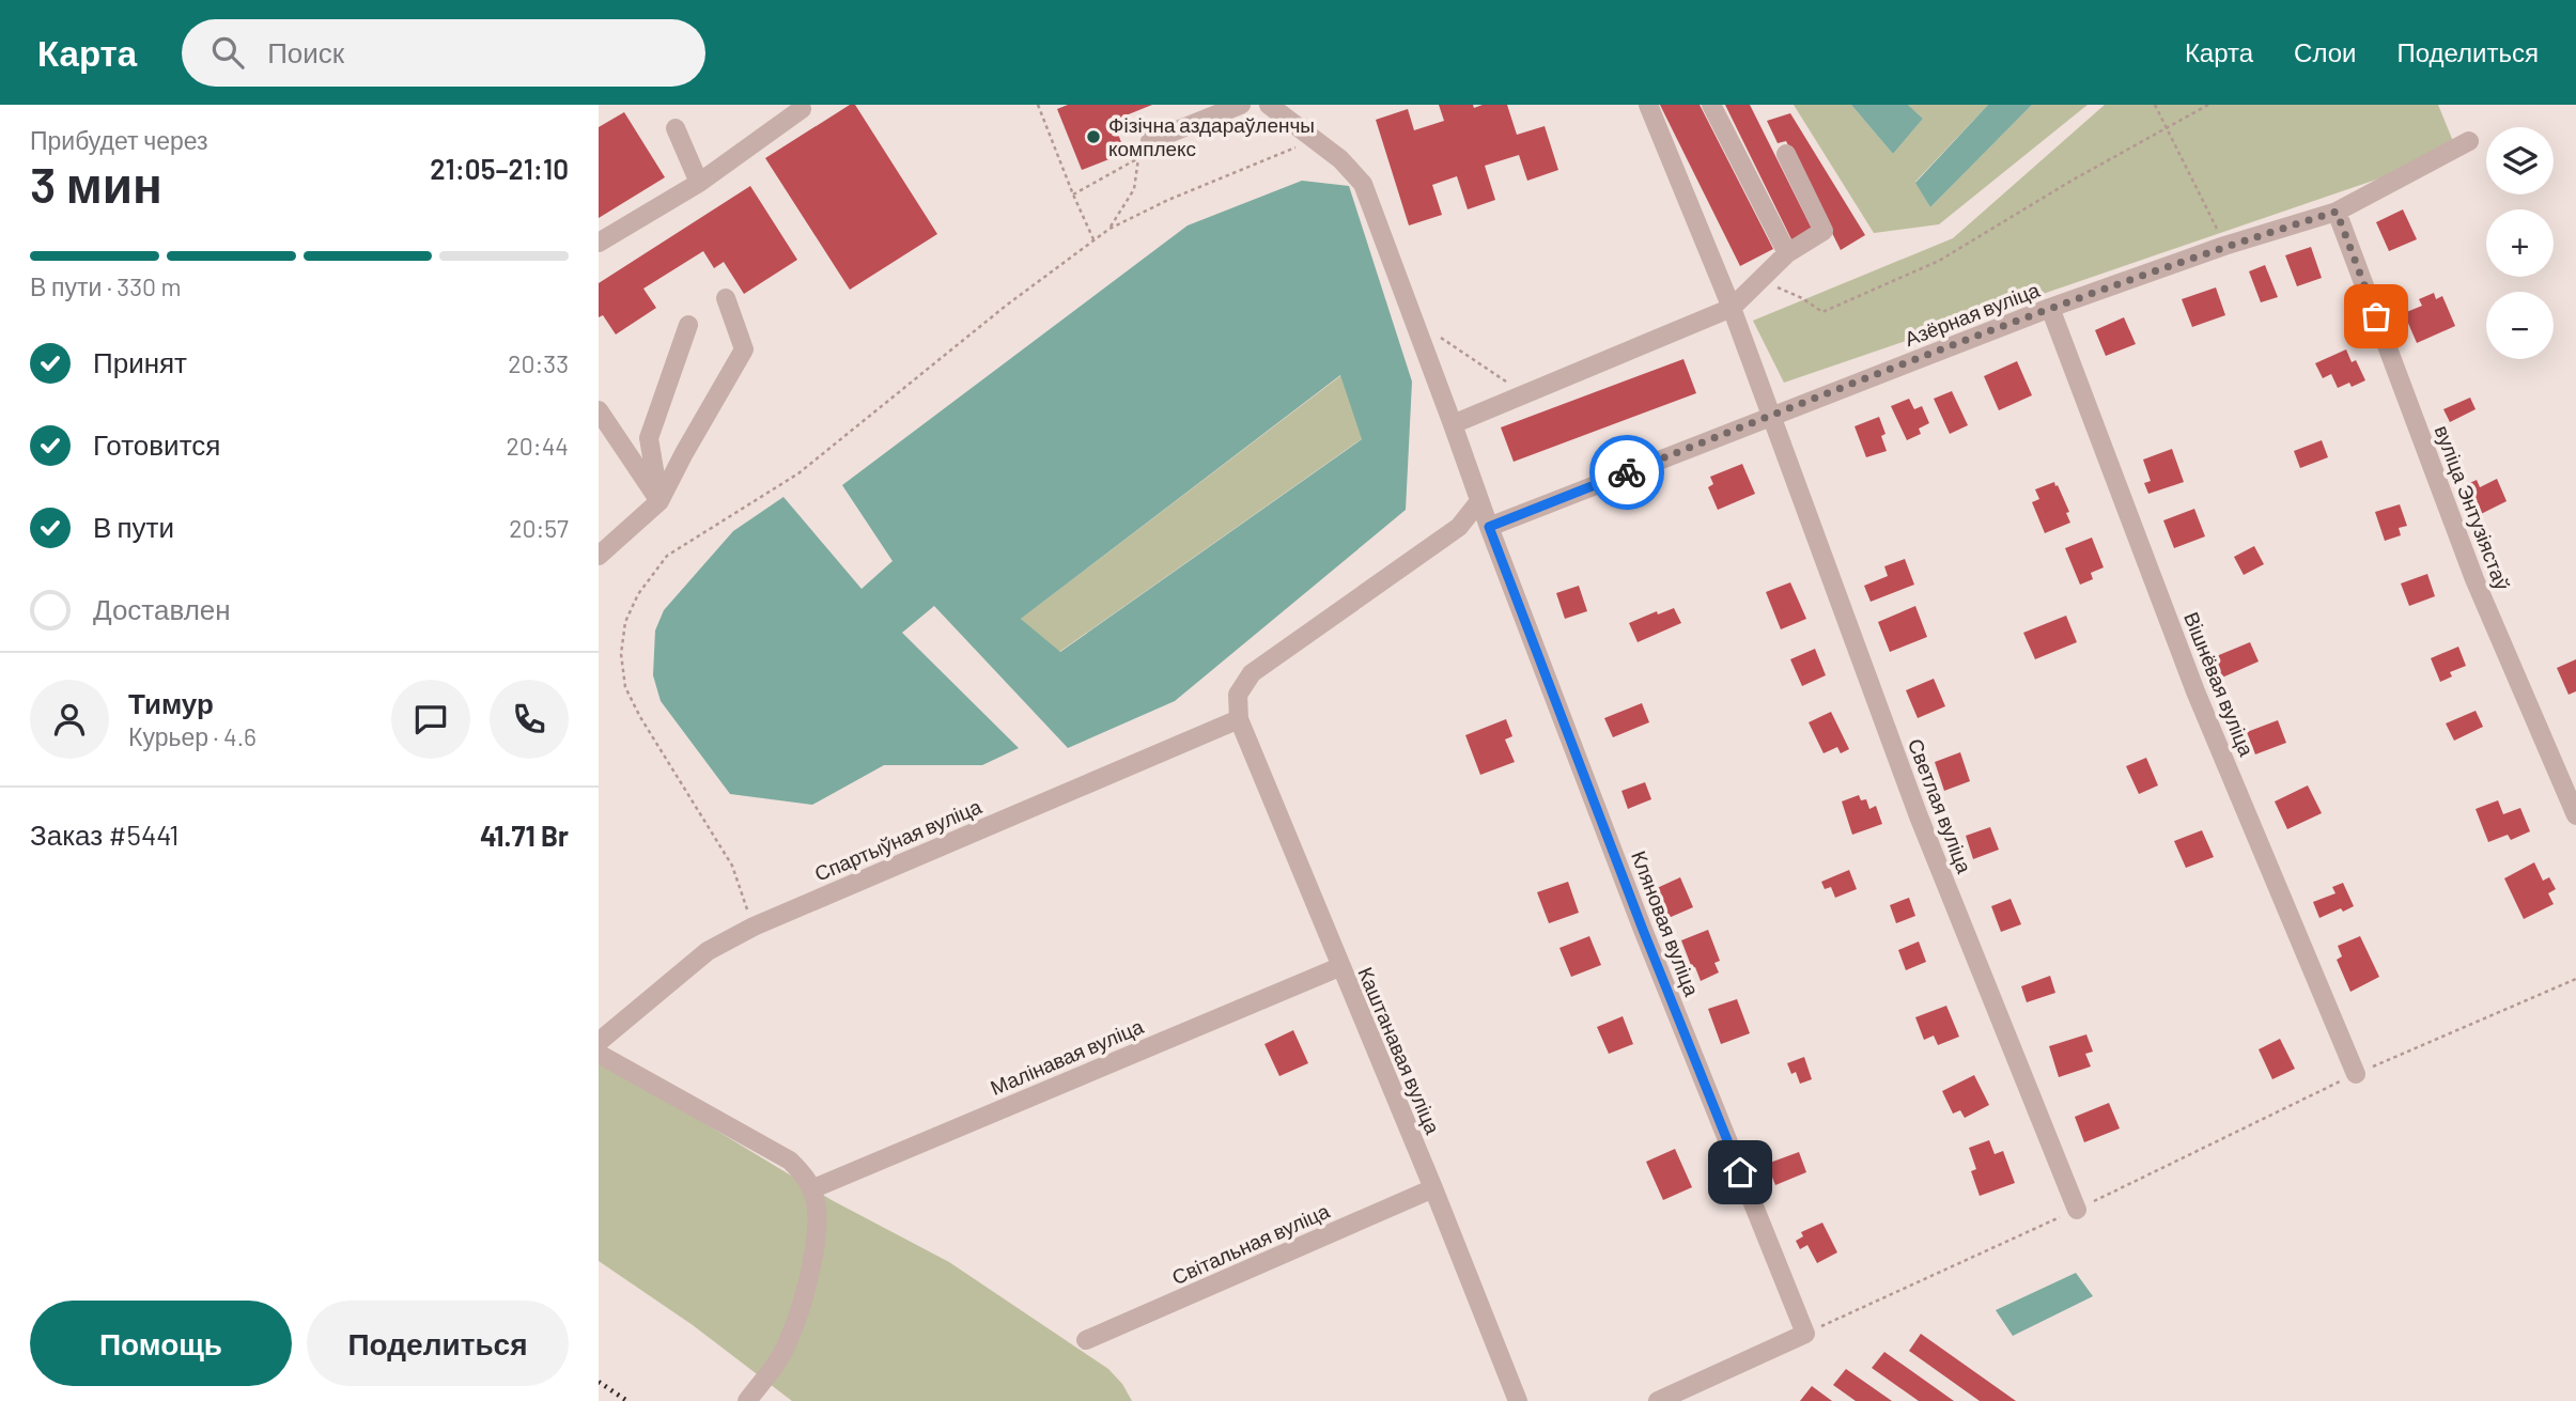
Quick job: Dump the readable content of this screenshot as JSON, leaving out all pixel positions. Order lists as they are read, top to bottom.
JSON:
{
  "streets": {
    "street": [
      "Азёрная вуліца",
      "вуліца Энтузіястаў",
      "Вішнёвая вуліца",
      "Светлая вуліца",
      "Спартыўная вуліца",
      "Кляновая вуліца",
      "Каштанавая вуліца",
      "Малінавая вуліца",
      "Світальная вуліца"
    ]
  },
  "crossings": [
    ["Азёрная вуліца", "вуліца Энтузіястаў"],
    ["Азёрная вуліца", "Вішнёвая вуліца"],
    ["Азёрная вуліца", "Светлая вуліца"],
    ["Азёрная вуліца", "Кляновая вуліца"],
    ["Спартыўная вуліца", "Каштанавая вуліца"],
    ["Каштанавая вуліца", "Малінавая вуліца"],
    ["Каштанавая вуліца", "Світальная вуліца"]
  ],
  "places": ["Фізічна аздараўленчы комплекс"],
  "page": {
    "header": "Карта",
    "search": "Поиск",
    "nav": ["Карта", "Слои", "Поделиться"],
    "heading": ["3 мин", "Прибудет через", "21:05–21:10"],
    "panel": [
      "Тимур",
      "Курьер · 4.6",
      "Заказ #5441",
      "41.71 Br"
    ],
    "map_buttons": ["+", "−"],
    "bar": "В пути · 330 m",
    "list": [
      ["Принят", "20:33"],
      ["Готовится", "20:44"],
      ["В пути", "20:57"],
      "Доставлен"
    ],
    "buttons": ["Помощь", "Поделиться"]
  }
}
